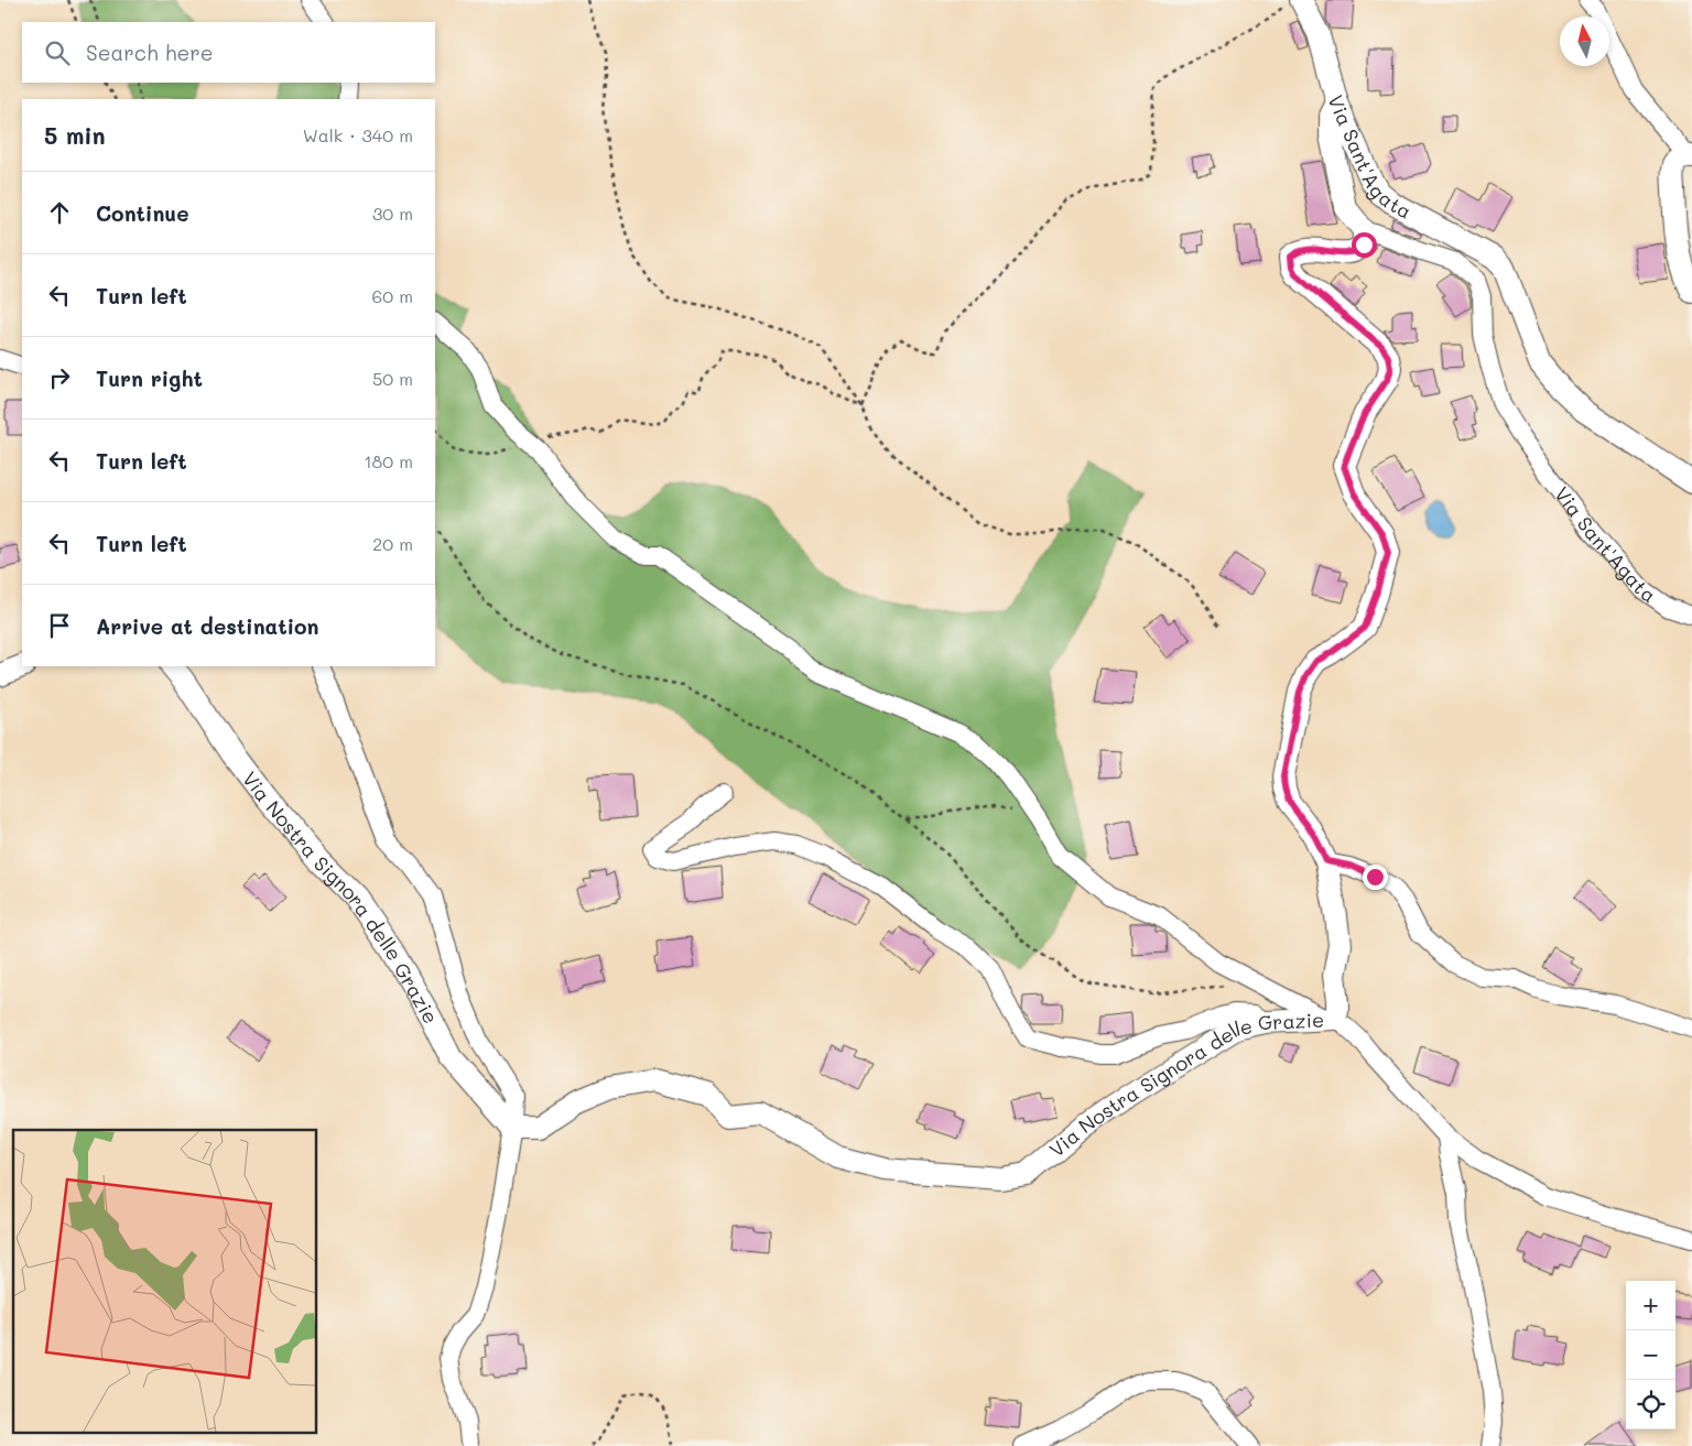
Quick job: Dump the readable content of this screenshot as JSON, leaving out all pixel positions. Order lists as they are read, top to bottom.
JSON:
{
  "streets": {
    "street": ["Via Sant'Agata", "Via Nostra Signora delle Grazie"]
  },
  "crossings": [
    ["Via Sant'Agata", "Via Nostra Signora delle Grazie"]
  ],
  "north": "top",
  "page": {
    "search": "Search here",
    "heading": ["5 min", "Walk · 340 m"],
    "list": [
      ["Continue", "30 m"],
      ["Turn left", "60 m"],
      ["Turn right", "50 m"],
      ["Turn left", "180 m"],
      ["Turn left", "20 m"],
      "Arrive at destination"
    ],
    "map_buttons": ["+", "−"]
  }
}
